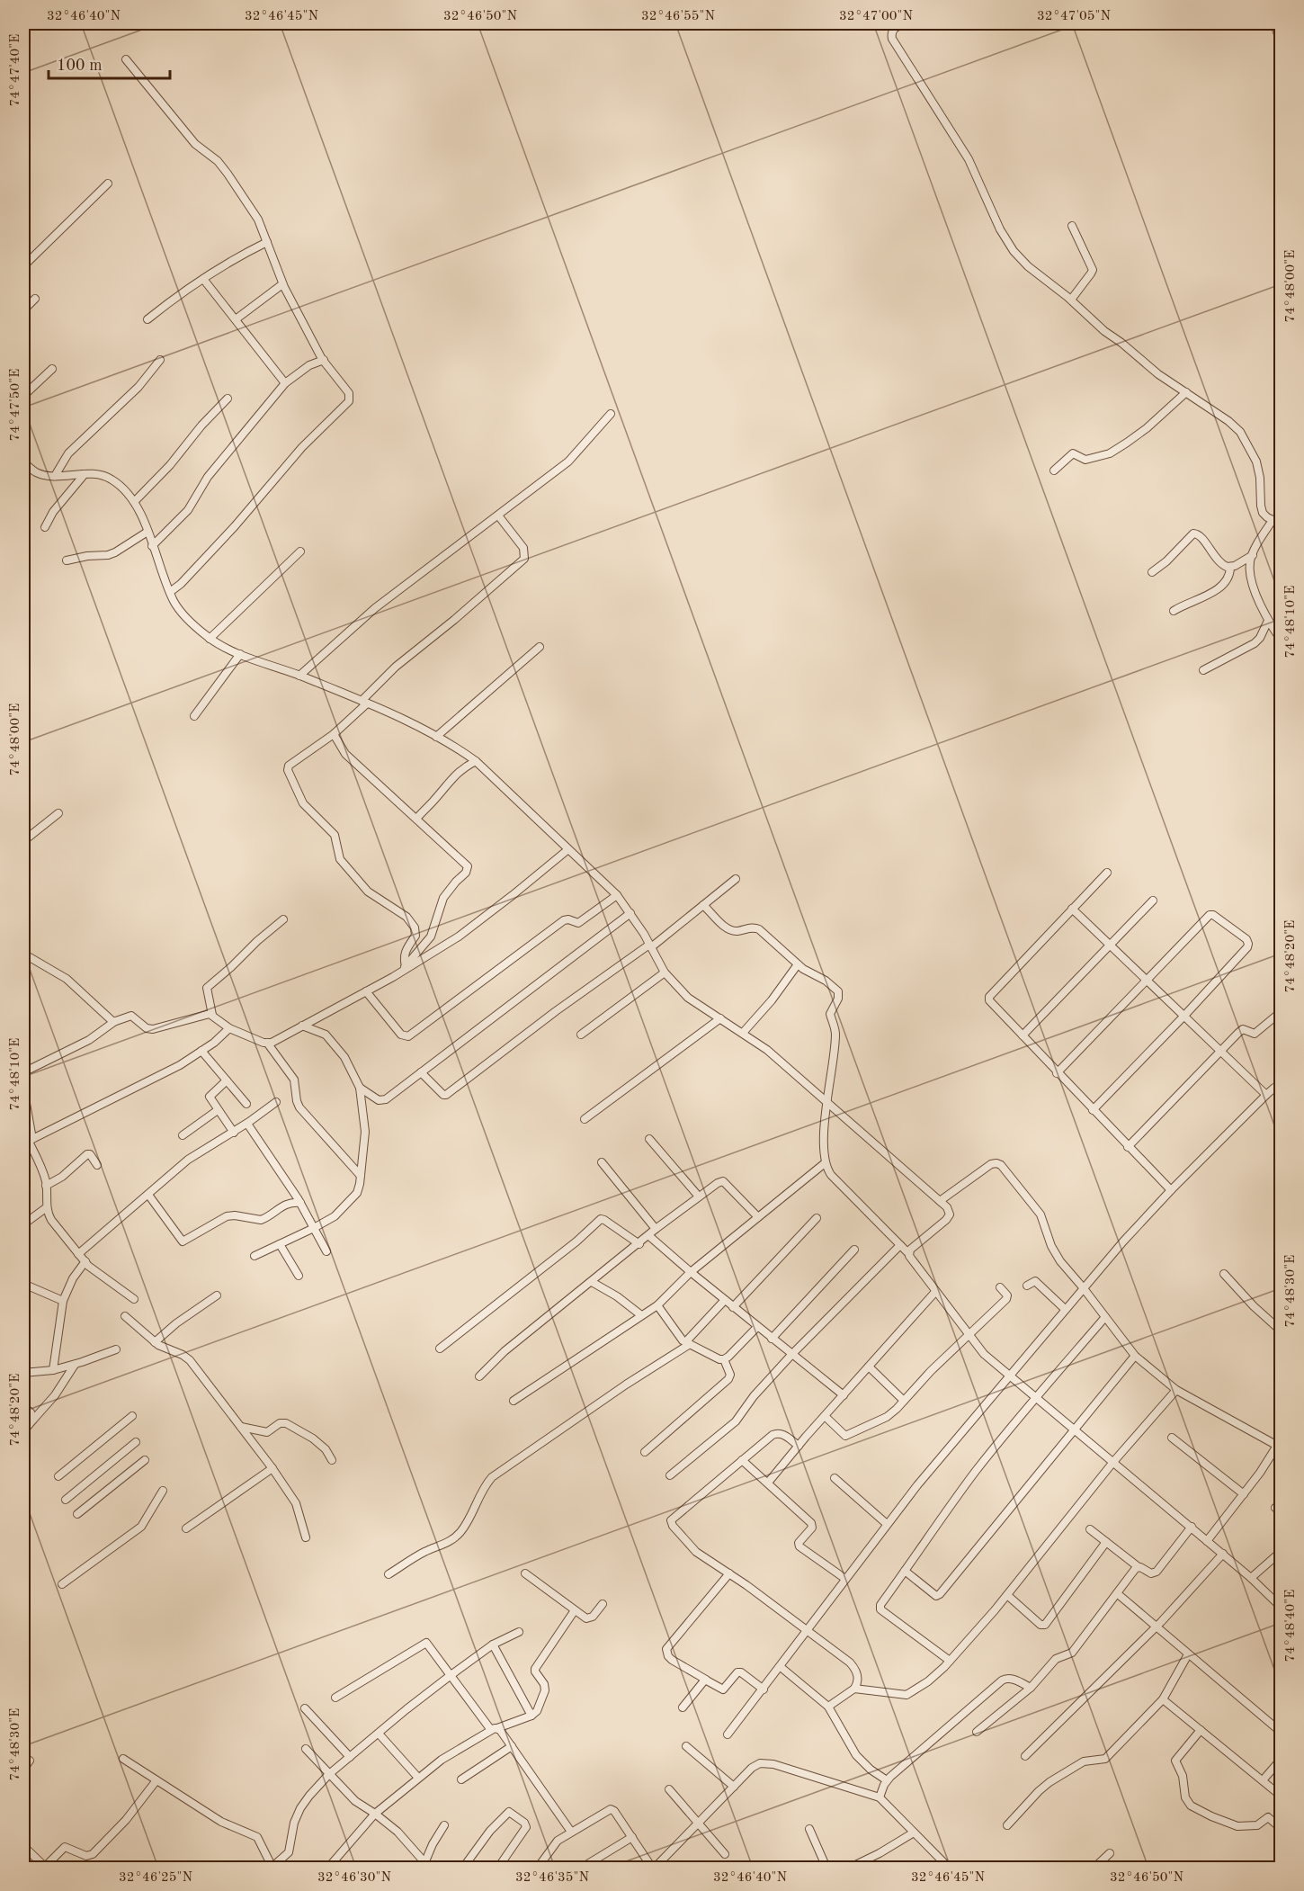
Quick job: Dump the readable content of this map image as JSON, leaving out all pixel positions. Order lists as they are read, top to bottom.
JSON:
{
  "scale_bar": "100 m",
  "coordinates": [
    "32°46'40\"N",
    "32°46'45\"N",
    "32°46'50\"N",
    "32°46'55\"N",
    "32°47'00\"N",
    "32°47'05\"N",
    "74°47'40\"E",
    "74°48'00\"E",
    "74°47'50\"E",
    "74°48'10\"E",
    "74°48'20\"E",
    "74°48'30\"E",
    "74°48'40\"E",
    "32°46'25\"N",
    "32°46'30\"N",
    "32°46'35\"N"
  ]
}
